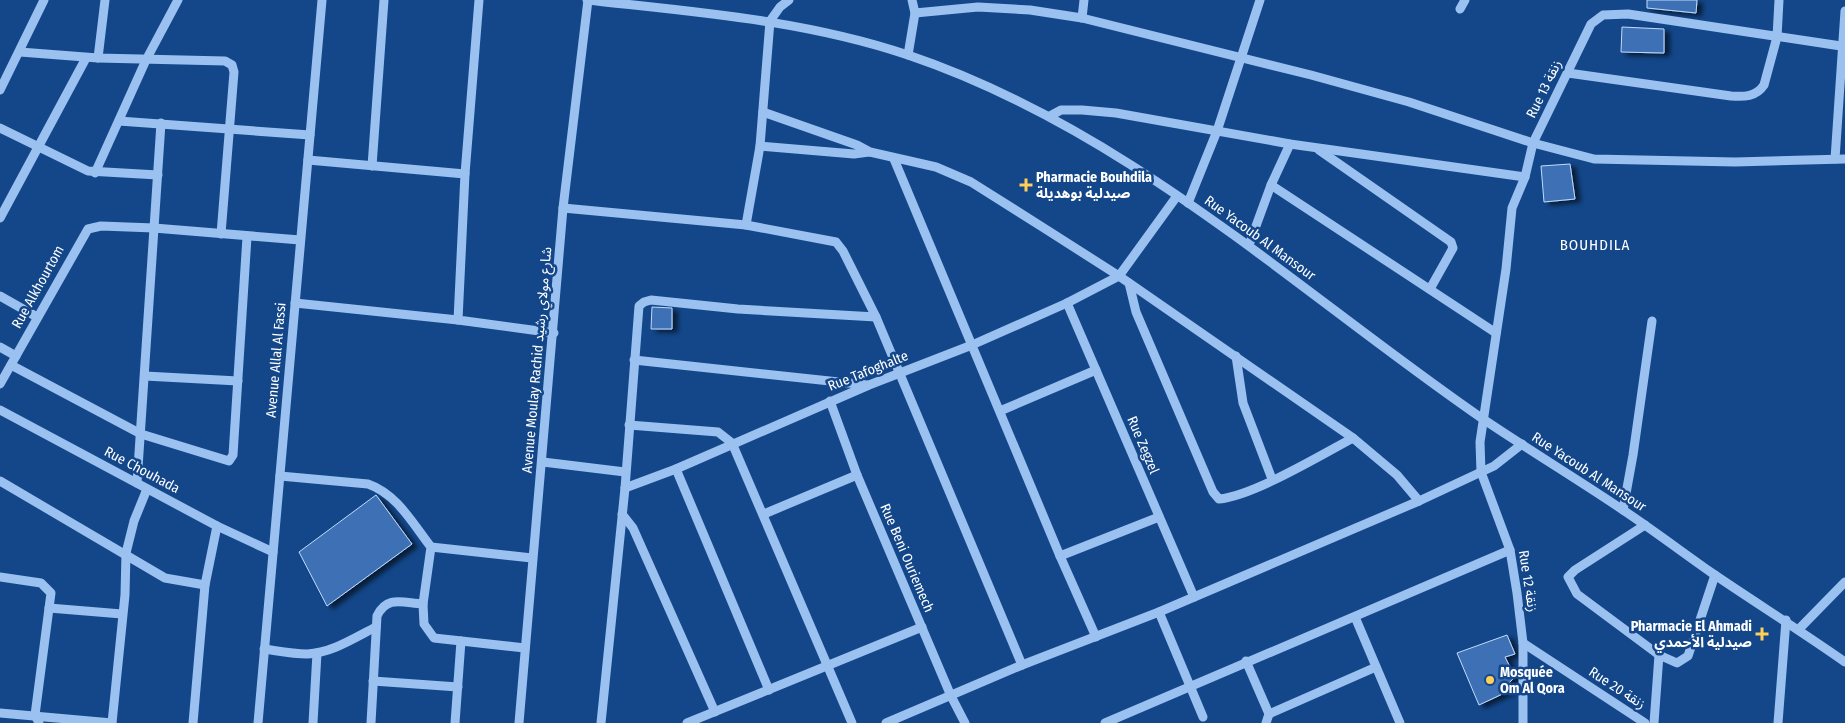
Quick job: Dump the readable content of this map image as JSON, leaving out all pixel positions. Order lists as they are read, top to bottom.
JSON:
{
  "streets": {
    "street": [
      "Rue 13 زنقة",
      "Rue Yacoub Al Mansour",
      "Rue Alkhourtom",
      "Avenue Allal Al Fassi",
      "Avenue Moulay Rachid شارع مولاي رشيد",
      "Rue Tafoghalte",
      "Rue Zegzel",
      "Rue Chouhada",
      "Rue Beni Ouriemech",
      "Rue 12 زنقة",
      "Rue 20 زنقة"
    ]
  },
  "crossings": [
    ["Rue 13 زنقة", "Rue Yacoub Al Mansour"],
    ["Rue 13 زنقة", "Rue 12 زنقة"],
    ["Rue Yacoub Al Mansour", "Avenue Moulay Rachid شارع مولاي رشيد"],
    ["Rue Yacoub Al Mansour", "Rue 12 زنقة"],
    ["Avenue Allal Al Fassi", "Rue Chouhada"],
    ["Rue Tafoghalte", "Rue Zegzel"],
    ["Rue Tafoghalte", "Rue Beni Ouriemech"],
    ["Rue 12 زنقة", "Rue 20 زنقة"]
  ],
  "districts": ["BOUHDILA"],
  "places": {
    "health": ["Pharmacie Bouhdila صيدلية بوهديلة", "Pharmacie El Ahmadi صيدلية الأحمدي"],
    "other": ["Mosquée Om Al Qora"]
  }
}
